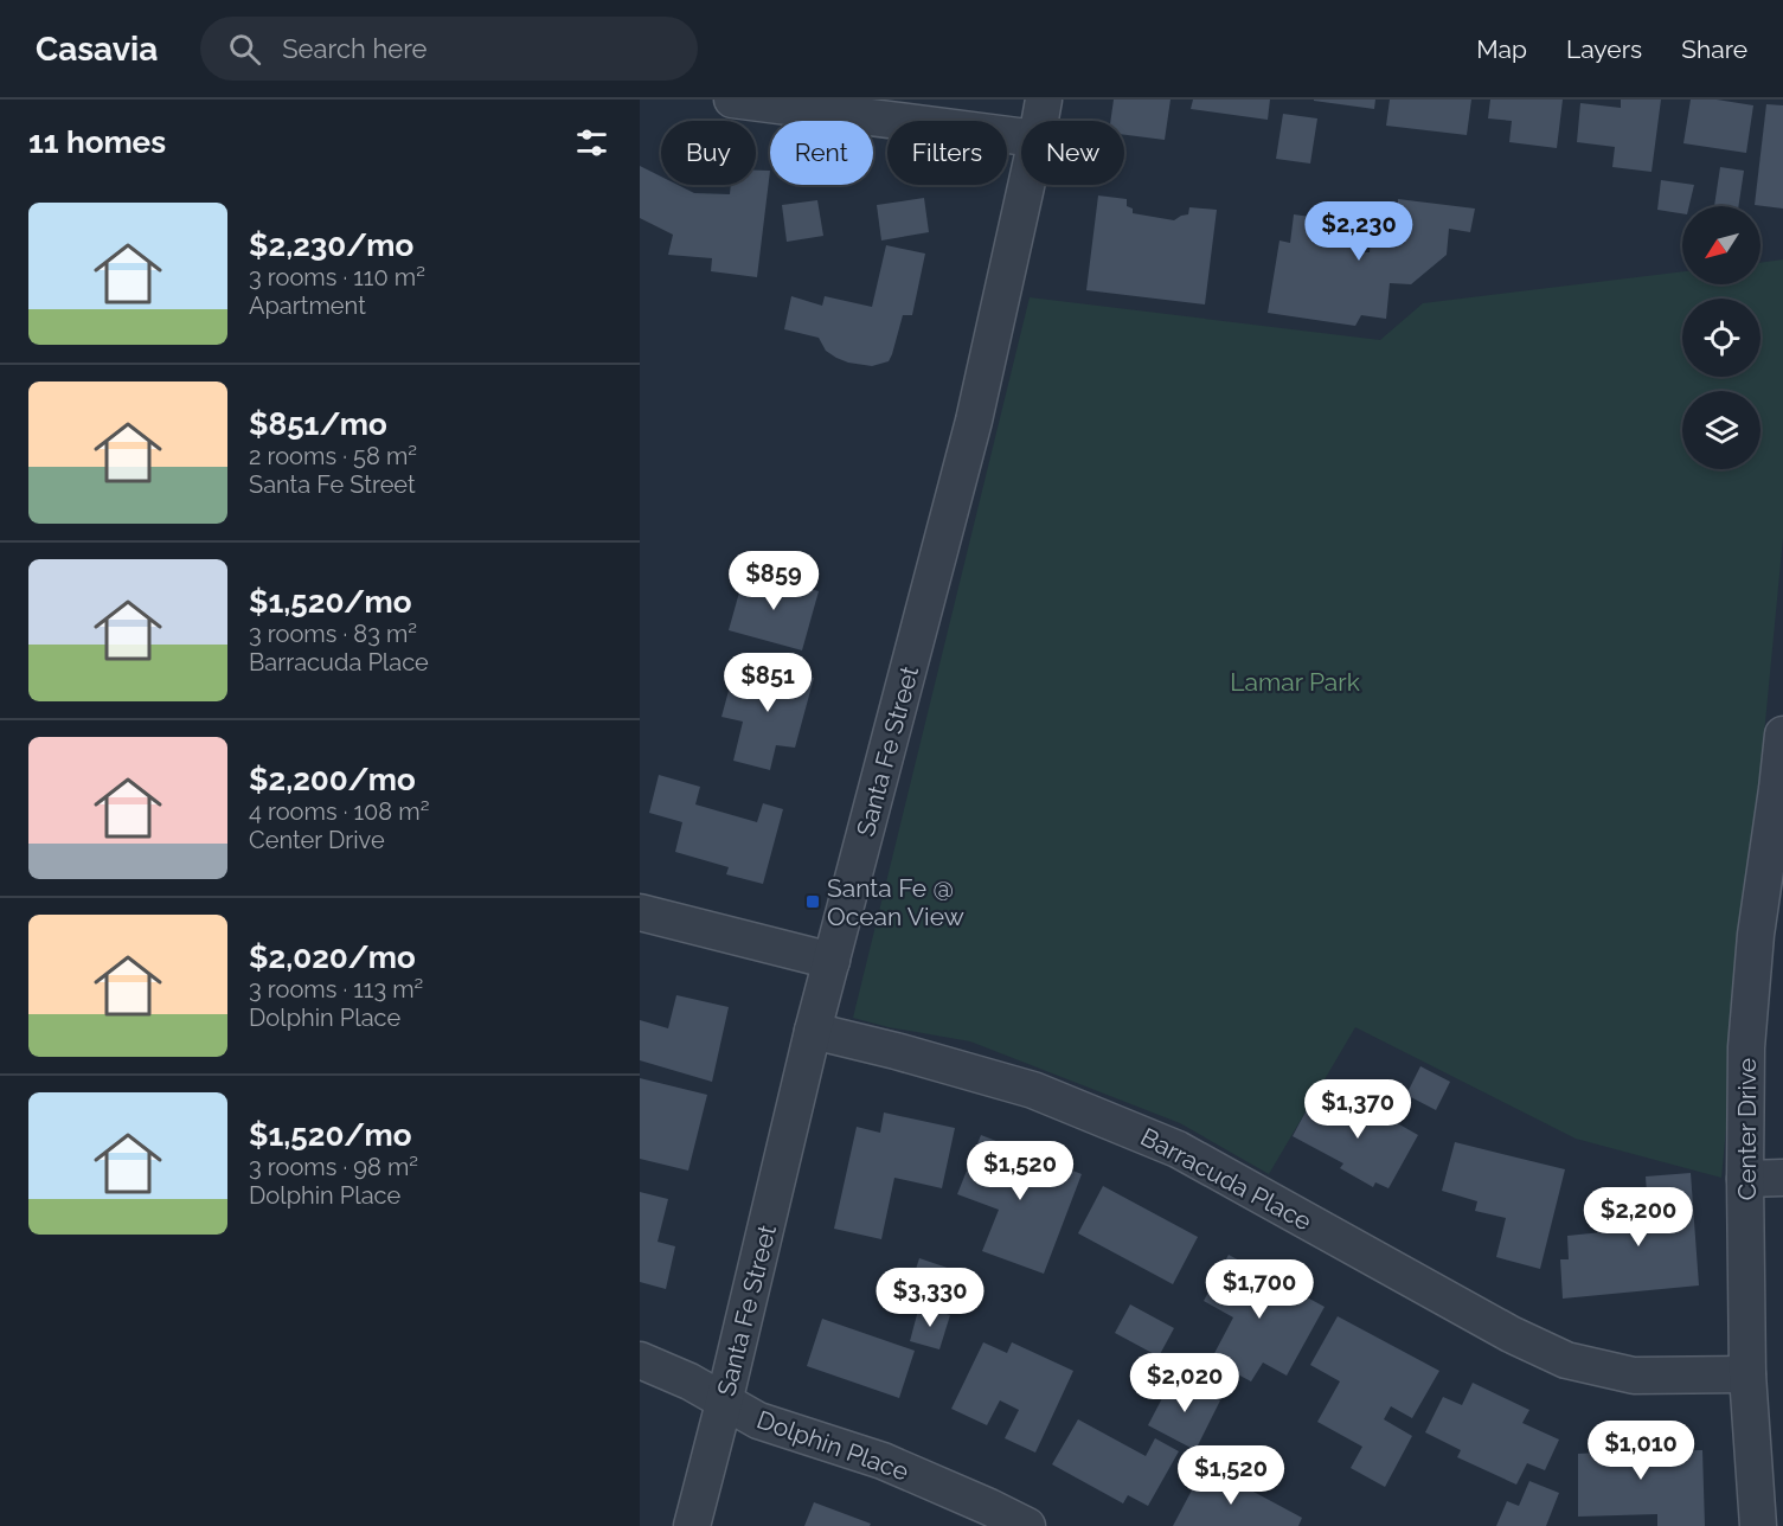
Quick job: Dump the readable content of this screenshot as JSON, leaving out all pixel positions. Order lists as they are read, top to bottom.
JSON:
{
  "streets": {
    "street": [
      "Santa Fe Street",
      "Center Drive",
      "Barracuda Place",
      "Dolphin Place"
    ]
  },
  "crossings": [
    ["Santa Fe Street", "Barracuda Place"],
    ["Santa Fe Street", "Dolphin Place"],
    ["Center Drive", "Barracuda Place"]
  ],
  "parks": ["Lamar Park"],
  "places": {
    "transit": ["Santa Fe @ Ocean View"]
  },
  "north": "bottom left",
  "page": {
    "header": "Casavia",
    "search": "Search here",
    "nav": ["Map", "Layers", "Share"],
    "heading": "11 homes",
    "chip": [
      "Buy",
      "Rent",
      "Filters",
      "New"
    ],
    "list": [
      {
        "name": "$2,230/mo",
        "note": "3 rooms · 110 m² · Apartment"
      },
      {
        "name": "$851/mo",
        "note": "2 rooms · 58 m² · Santa Fe Street"
      },
      {
        "name": "$1,520/mo",
        "note": "3 rooms · 83 m² · Barracuda Place"
      },
      {
        "name": "$2,200/mo",
        "note": "4 rooms · 108 m² · Center Drive"
      },
      {
        "name": "$2,020/mo",
        "note": "3 rooms · 113 m² · Dolphin Place"
      },
      {
        "name": "$1,520/mo",
        "note": "3 rooms · 98 m² · Dolphin Place"
      }
    ],
    "price": [
      "$2,230",
      "$859",
      "$851",
      "$1,370",
      "$1,520",
      "$2,200",
      "$1,700",
      "$3,330",
      "$2,020",
      "$1,010",
      "$1,520"
    ]
  }
}
